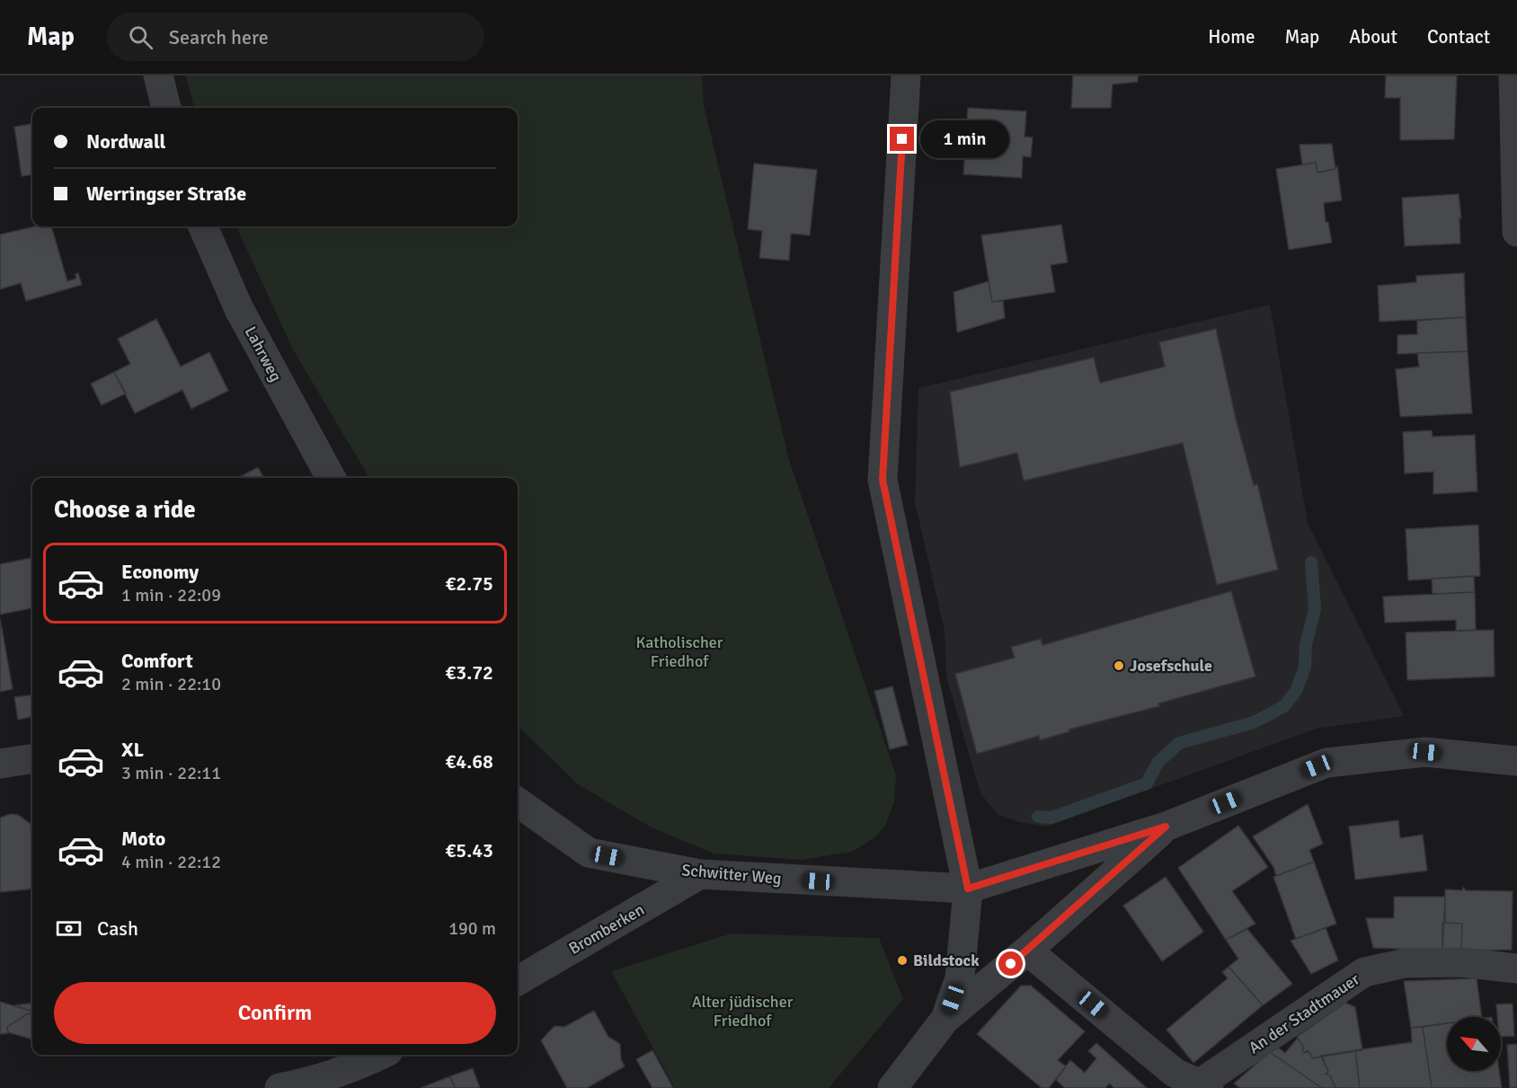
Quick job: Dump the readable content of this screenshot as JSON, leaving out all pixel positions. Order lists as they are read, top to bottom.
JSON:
{
  "streets": {
    "street": [
      "Lahrweg",
      "Schwitter Weg",
      "Bromberken",
      "An der Stadtmauer"
    ]
  },
  "crossings": [
    ["Schwitter Weg", "Bromberken"]
  ],
  "parks": ["Katholischer Friedhof", "Alter jüdischer Friedhof"],
  "places": ["Josefschule", "Bildstock"],
  "north": "top left",
  "page": {
    "header": "Map",
    "search": "Search here",
    "nav": [
      "Home",
      "Map",
      "About",
      "Contact"
    ],
    "banner": ["Nordwall", "Werringser Straße"],
    "bubble": "1 min",
    "heading": "Choose a ride",
    "list": [
      {
        "name": "Economy",
        "note": "1 min · 22:09",
        "value": "€2.75"
      },
      {
        "name": "Comfort",
        "note": "2 min · 22:10",
        "value": "€3.72"
      },
      {
        "name": "XL",
        "note": "3 min · 22:11",
        "value": "€4.68"
      },
      {
        "name": "Moto",
        "note": "4 min · 22:12",
        "value": "€5.43"
      }
    ],
    "pay": ["Cash", "190 m"],
    "buttons": "Confirm"
  }
}
